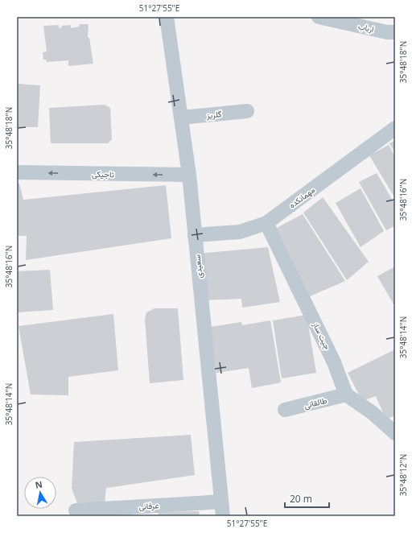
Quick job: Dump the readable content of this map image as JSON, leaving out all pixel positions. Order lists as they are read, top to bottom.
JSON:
{
  "streets": {
    "street": [
      "ارباب",
      "گلریز",
      "تاجیکی",
      "مهمانکده",
      "سعیدی",
      "چیت ساز",
      "طالقانی",
      "عرفانی"
    ]
  },
  "crossings": [
    ["گلریز", "سعیدی"],
    ["تاجیکی", "سعیدی"],
    ["مهمانکده", "سعیدی"],
    ["مهمانکده", "چیت ساز"],
    ["سعیدی", "عرفانی"],
    ["چیت ساز", "طالقانی"]
  ],
  "one_way": ["تاجیکی"],
  "scale_bar": "20 m",
  "north": "top",
  "coordinates": [
    "51°27'55\"E",
    "35°48'18\"N",
    "35°48'16\"N",
    "35°48'14\"N",
    "35°48'12\"N"
  ]
}
